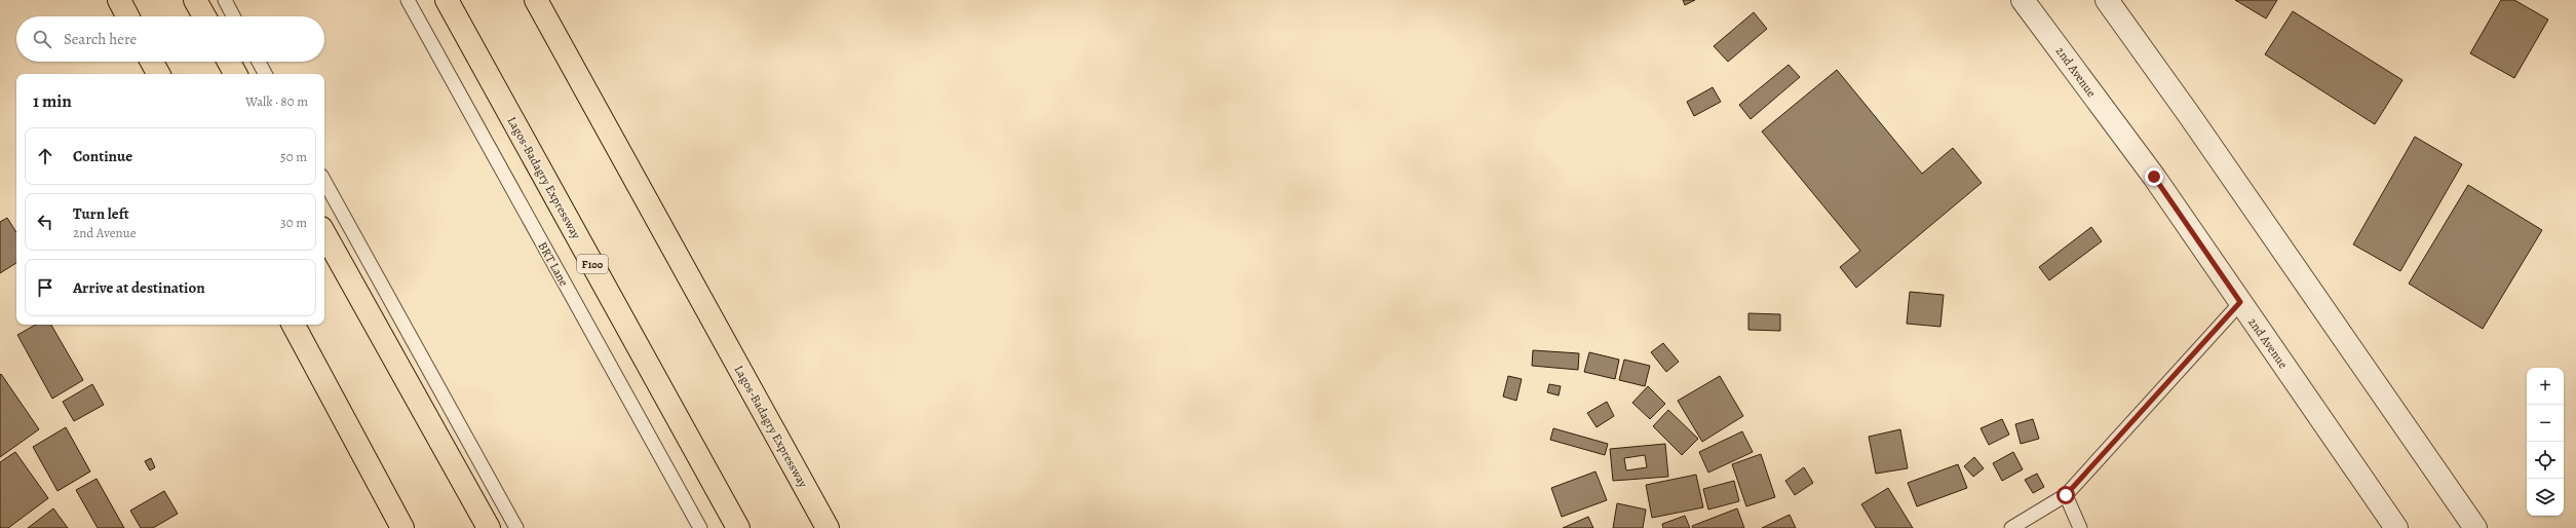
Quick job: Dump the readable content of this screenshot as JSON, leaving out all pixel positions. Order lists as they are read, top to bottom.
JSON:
{
  "streets": {
    "main road": ["Lagos-Badagry Expressway", "F100"],
    "street": ["2nd Avenue"],
    "lane": ["BRT Lane"]
  },
  "page": {
    "search": "Search here",
    "heading": ["1 min", "Walk · 80 m"],
    "list": [
      ["Continue", "50 m"],
      ["Turn left", "2nd Avenue", "30 m"],
      "Arrive at destination"
    ],
    "map_buttons": ["+", "−"]
  }
}
